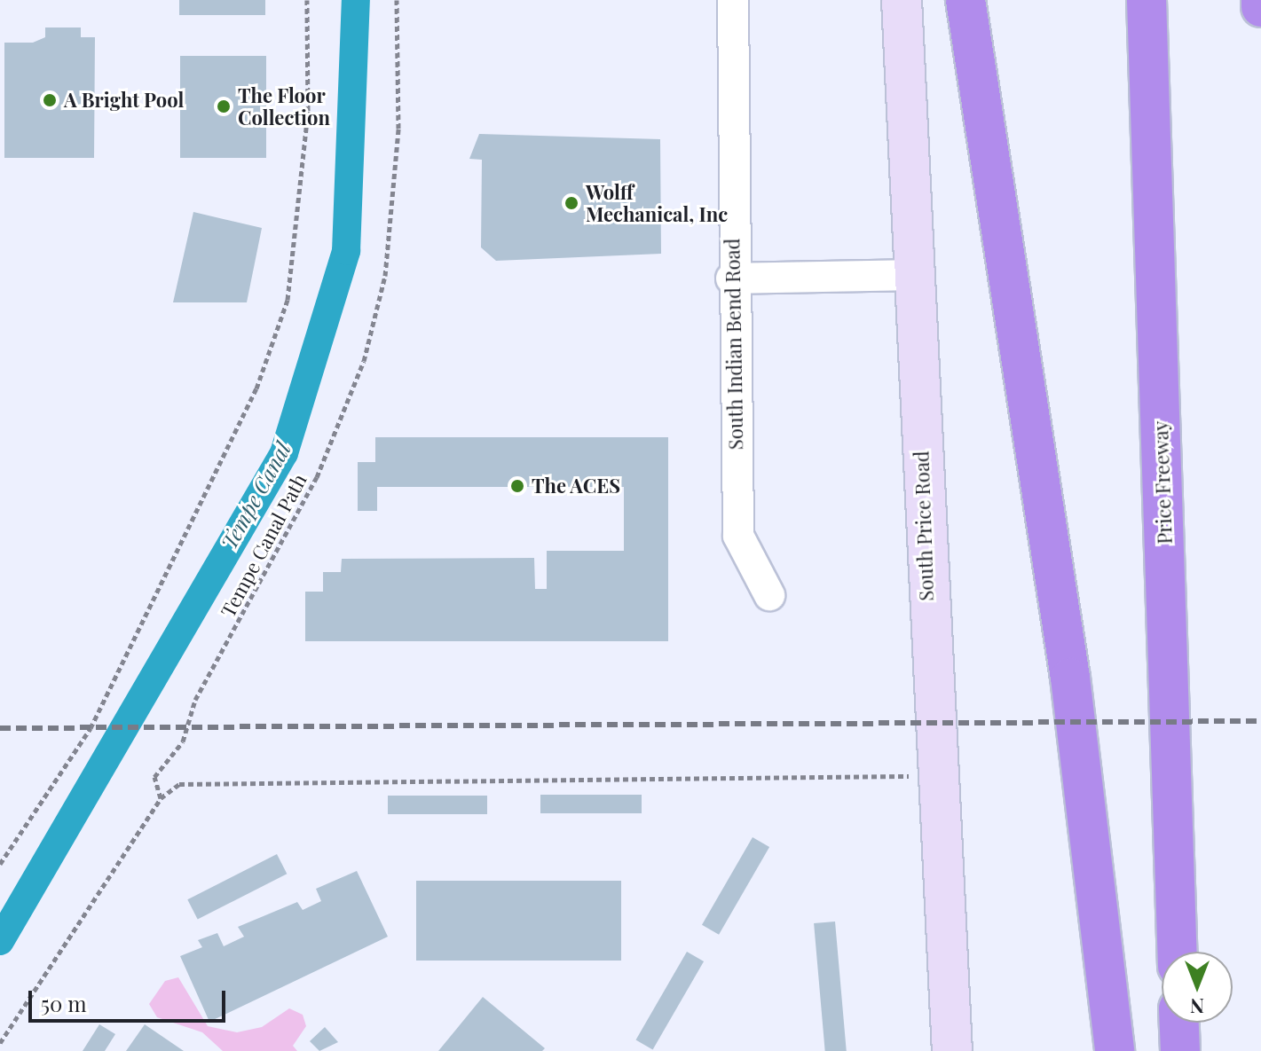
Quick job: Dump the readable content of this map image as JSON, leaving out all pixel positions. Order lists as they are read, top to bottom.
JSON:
{
  "streets": {
    "highway": ["Price Freeway"],
    "main road": ["South Price Road"],
    "street": ["South Indian Bend Road"],
    "path": ["Tempe Canal Path"]
  },
  "water": ["Tempe Canal"],
  "places": [
    "A Bright Pool",
    "The Floor Collection",
    "Wolff Mechanical, Inc",
    "The ACES"
  ],
  "scale_bar": "50 m",
  "north": "bottom"
}
